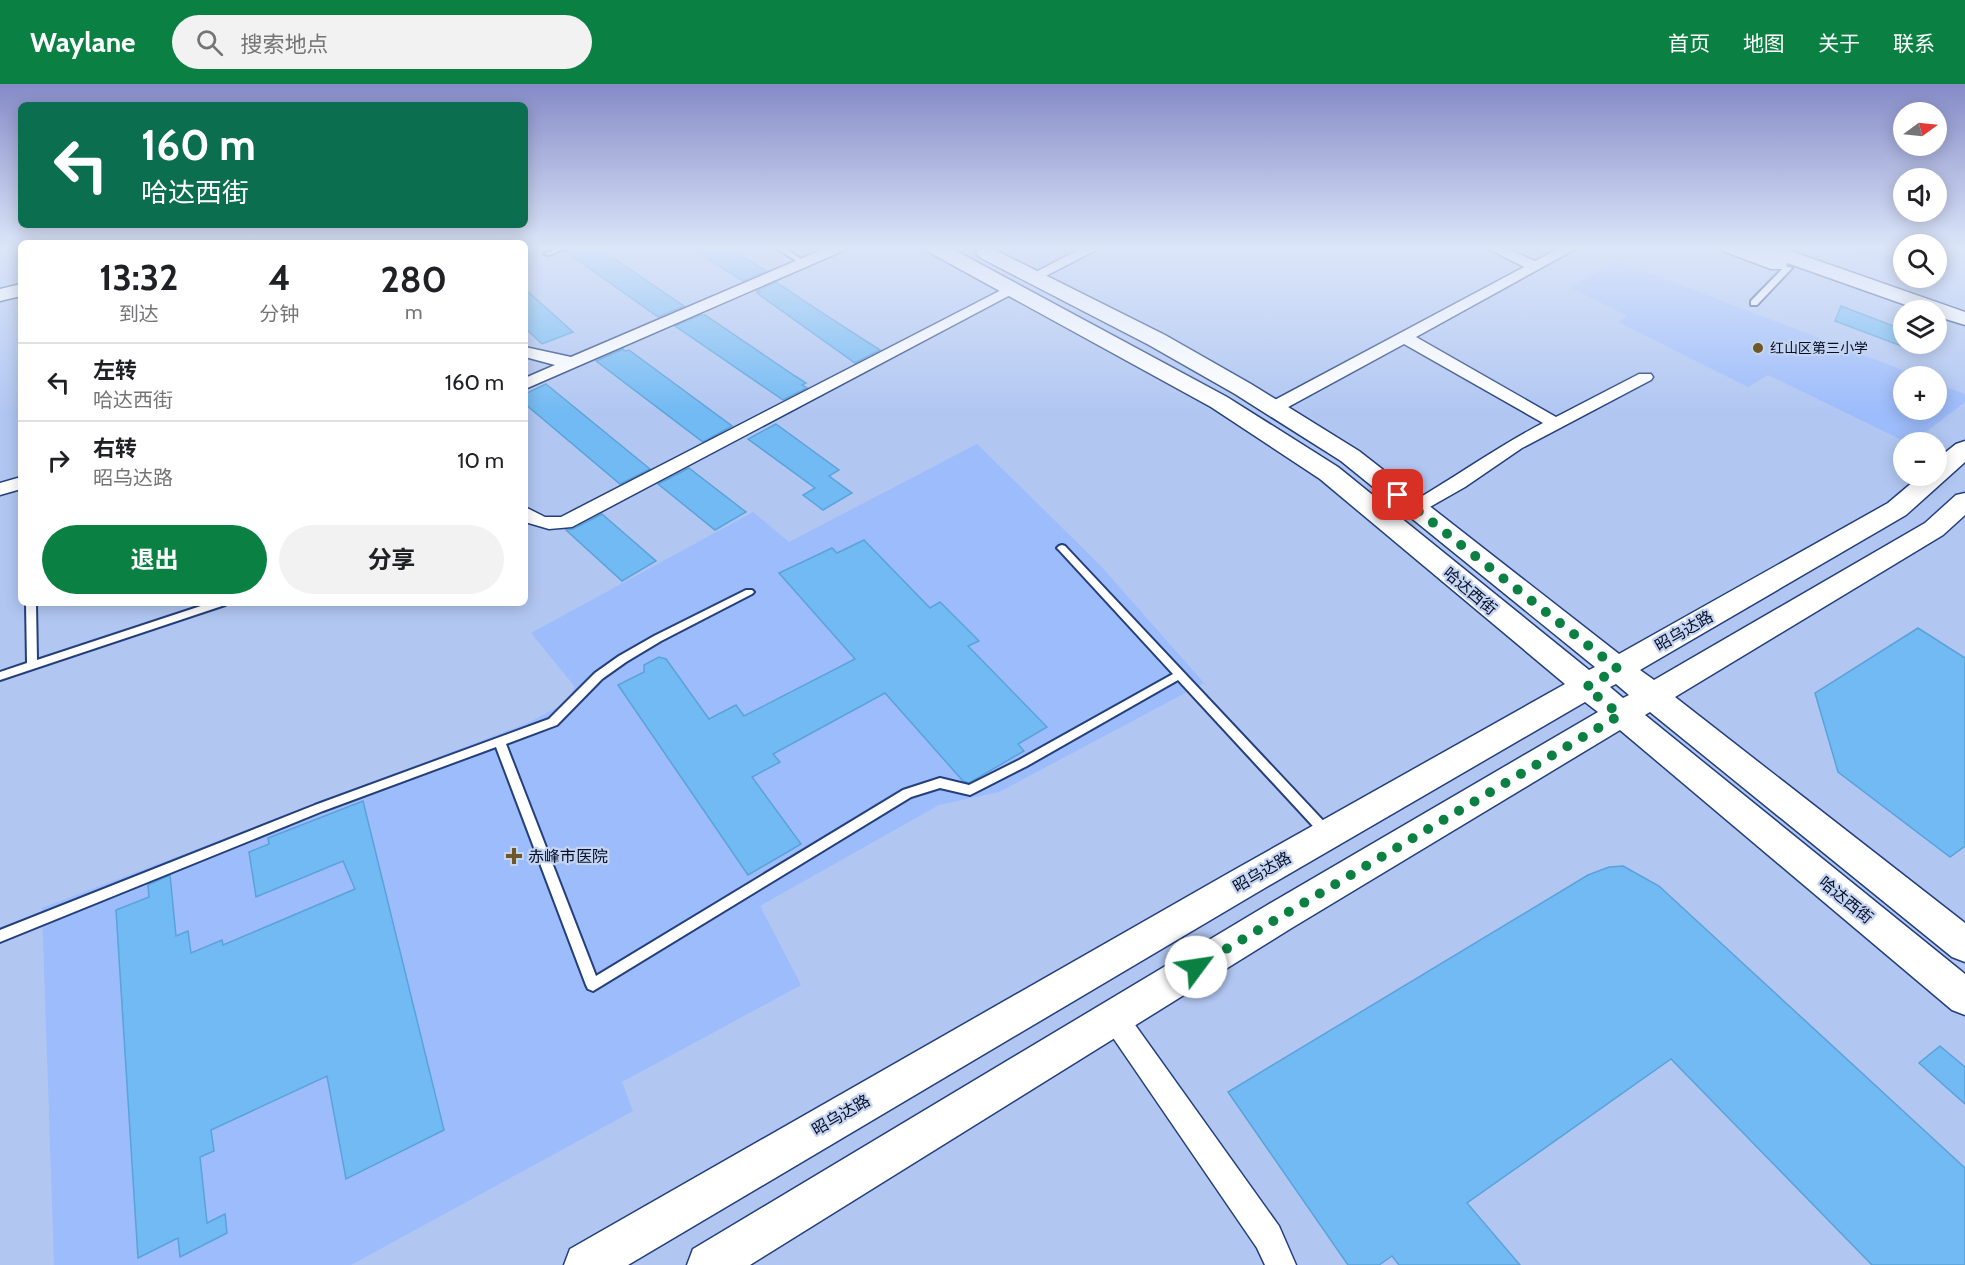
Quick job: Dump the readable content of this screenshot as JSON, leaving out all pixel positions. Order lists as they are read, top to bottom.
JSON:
{
  "streets": {
    "main road": ["哈达西街", "昭乌达路"]
  },
  "crossings": [
    ["哈达西街", "昭乌达路"]
  ],
  "places": {
    "other": ["红山区第三小学"],
    "health": ["赤峰市医院"]
  },
  "north": "right",
  "page": {
    "header": "Waylane",
    "search": "搜索地点",
    "nav": [
      "首页",
      "地图",
      "关于",
      "联系"
    ],
    "map_buttons": ["+", "−"],
    "turn": ["160 m", "哈达西街"],
    "eta": [
      "13:32",
      "到达",
      "4",
      "分钟",
      "280",
      "m"
    ],
    "list": [
      {
        "name": "左转",
        "note": "哈达西街",
        "value": "160 m"
      },
      {
        "name": "右转",
        "note": "昭乌达路",
        "value": "10 m"
      }
    ],
    "buttons": ["退出", "分享"]
  }
}
